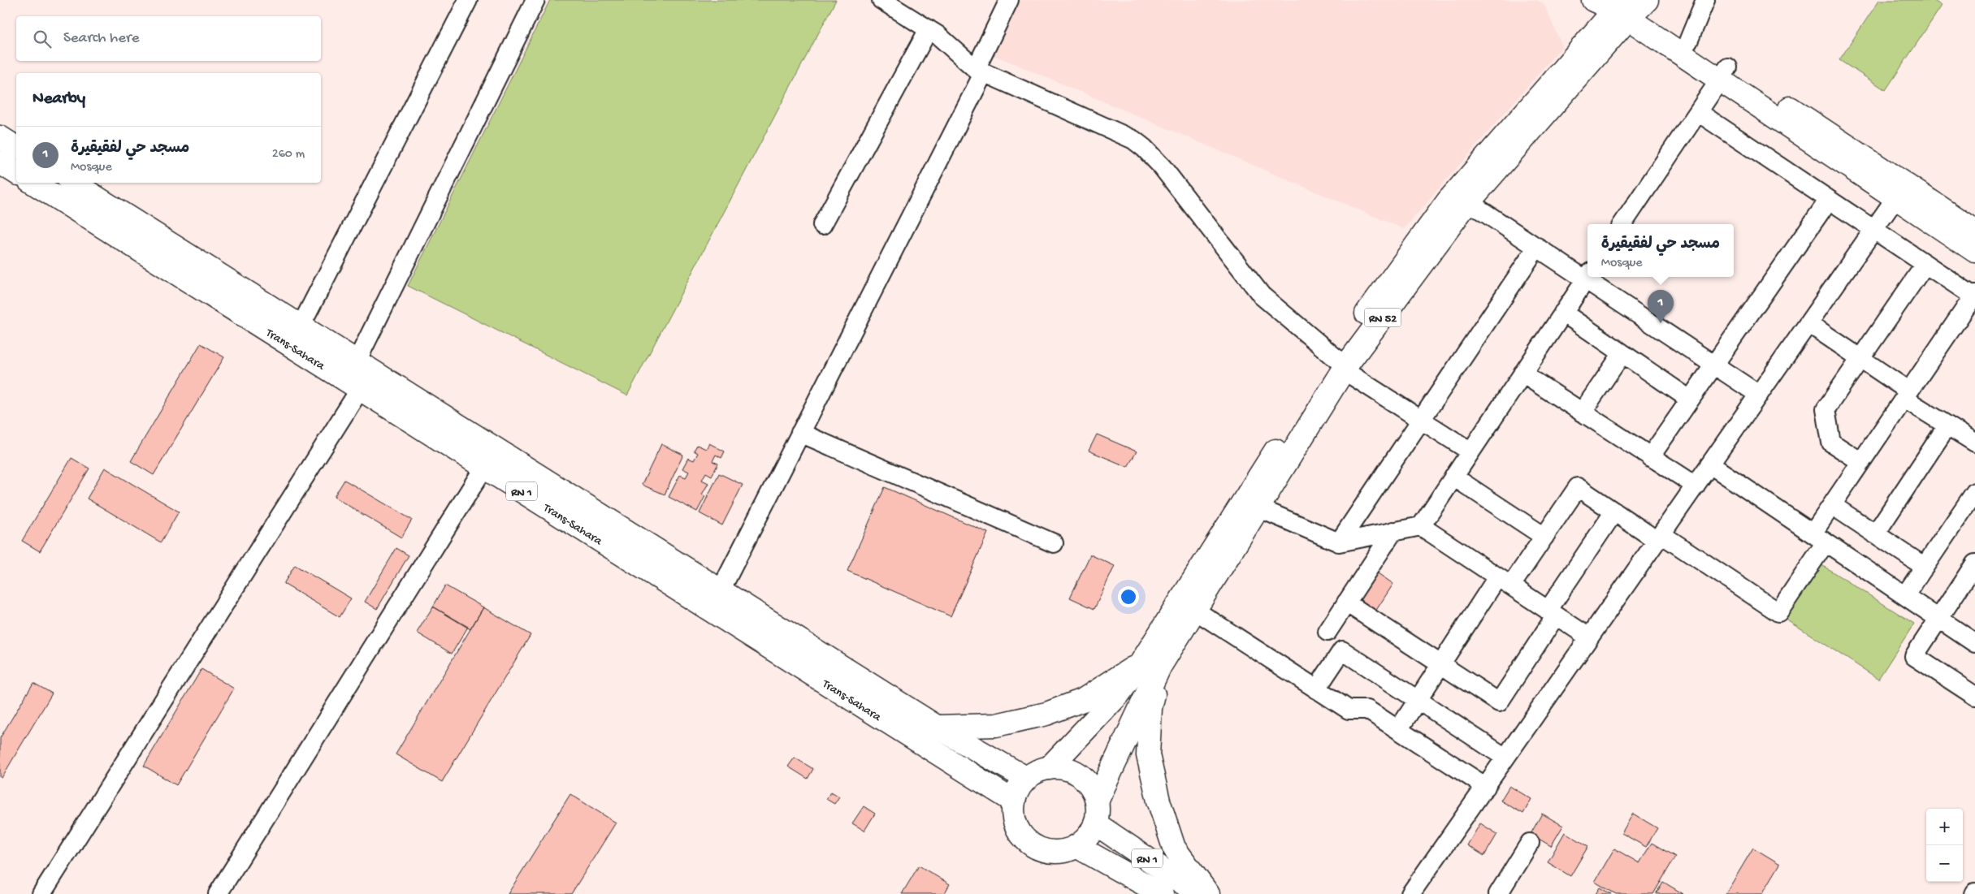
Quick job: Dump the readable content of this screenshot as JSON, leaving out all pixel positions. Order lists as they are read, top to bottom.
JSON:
{
  "streets": {
    "main road": ["RN 52", "Trans-Sahara", "RN 1"]
  },
  "crossings": [
    ["Trans-Sahara", "RN 1"]
  ],
  "page": {
    "search": "Search here",
    "heading": "Nearby",
    "list": [
      {
        "mark": "1",
        "name": "مسجد حي لفقيقيرة",
        "note": "Mosque",
        "value": "260 m"
      }
    ],
    "popup": ["مسجد حي لفقيقيرة", "Mosque"],
    "pins": "1",
    "map_buttons": ["+", "−"]
  }
}
